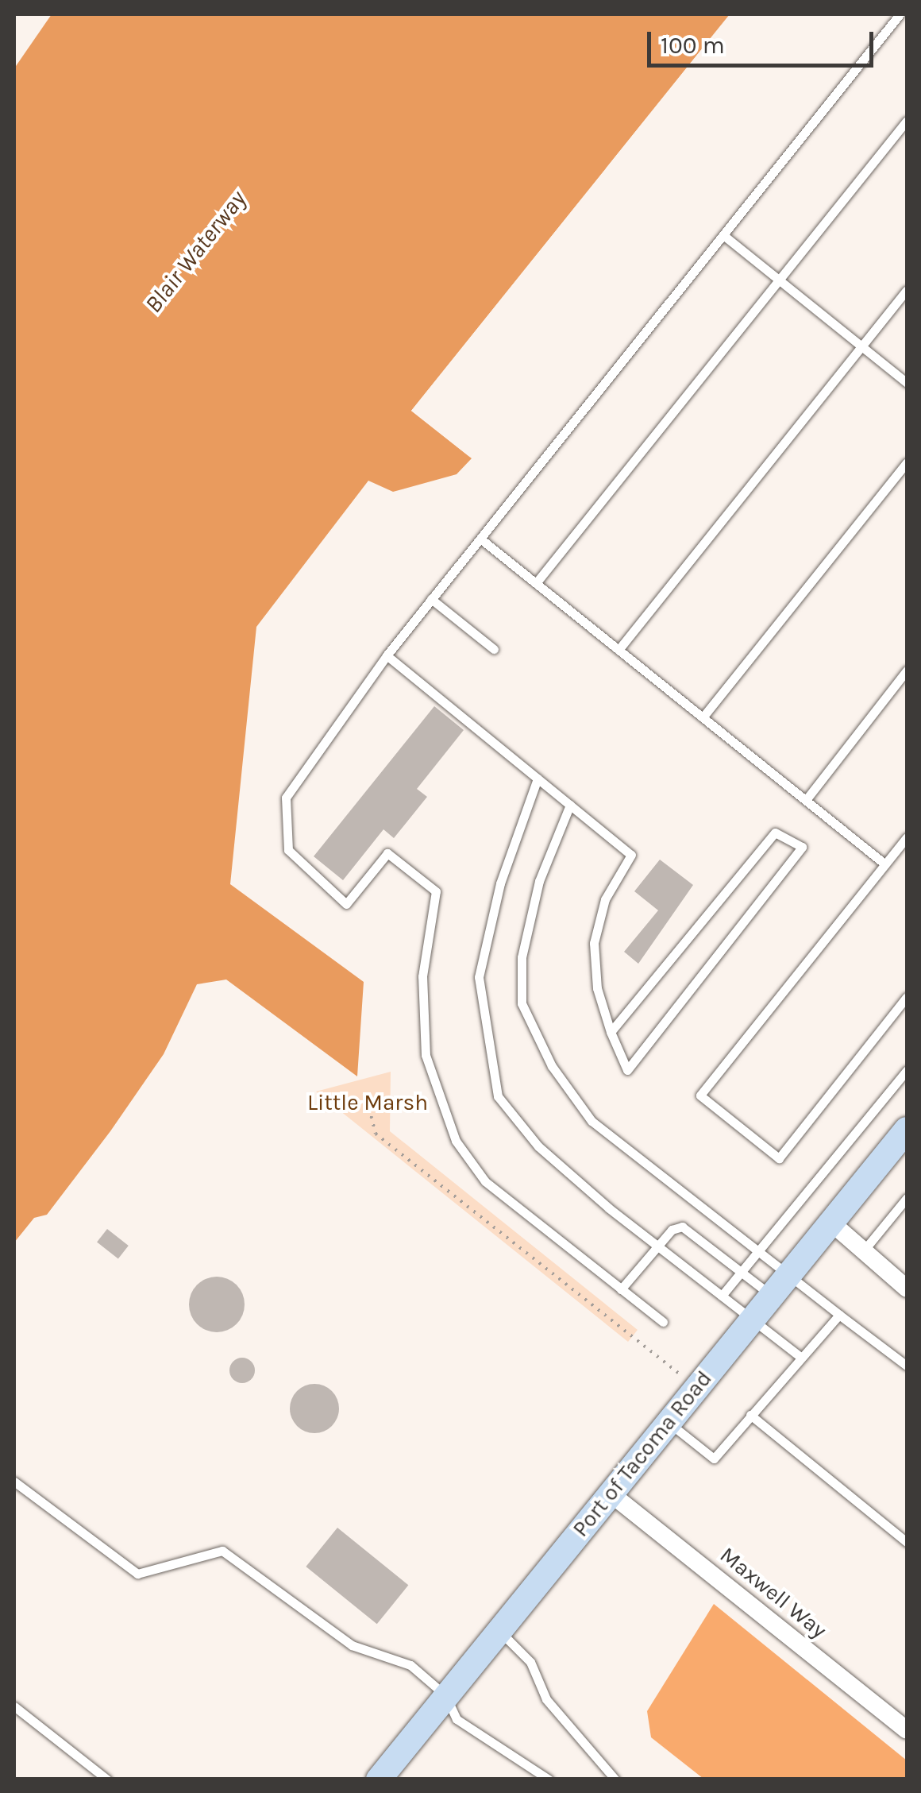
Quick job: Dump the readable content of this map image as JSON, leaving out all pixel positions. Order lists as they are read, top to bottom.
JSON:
{
  "streets": {
    "main road": ["Port of Tacoma Road"],
    "street": ["Maxwell Way"]
  },
  "crossings": [
    ["Port of Tacoma Road", "Maxwell Way"]
  ],
  "water": ["Blair Waterway"],
  "parks": ["Little Marsh"],
  "scale_bar": "100 m"
}
